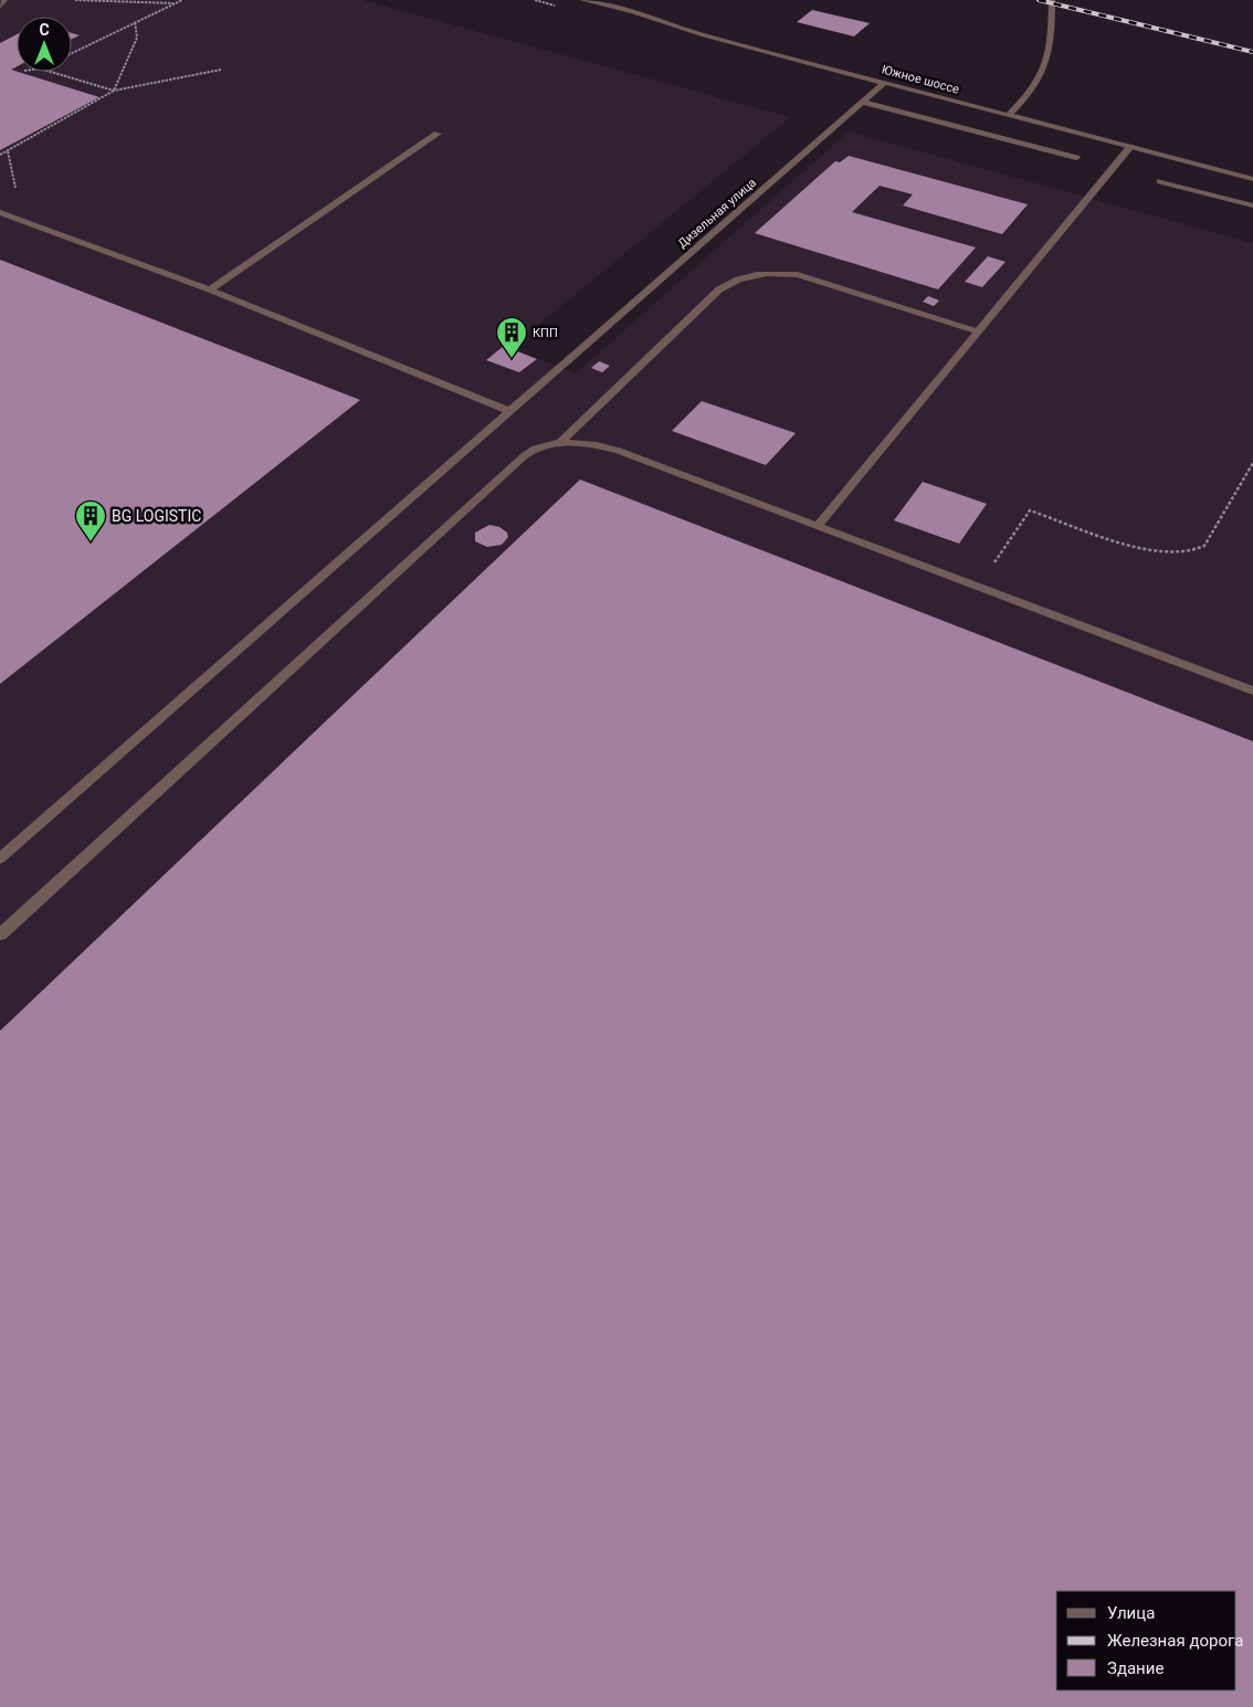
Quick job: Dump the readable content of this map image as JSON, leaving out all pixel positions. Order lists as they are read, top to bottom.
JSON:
{
  "streets": {
    "street": ["Южное шоссе", "Дизельная улица"]
  },
  "crossings": [
    ["Южное шоссе", "Дизельная улица"]
  ],
  "places": {
    "building": ["КПП", "BG LOGISTIC"]
  },
  "legend": ["Улица", "Железная дорога", "Здание"],
  "north": "top"
}
